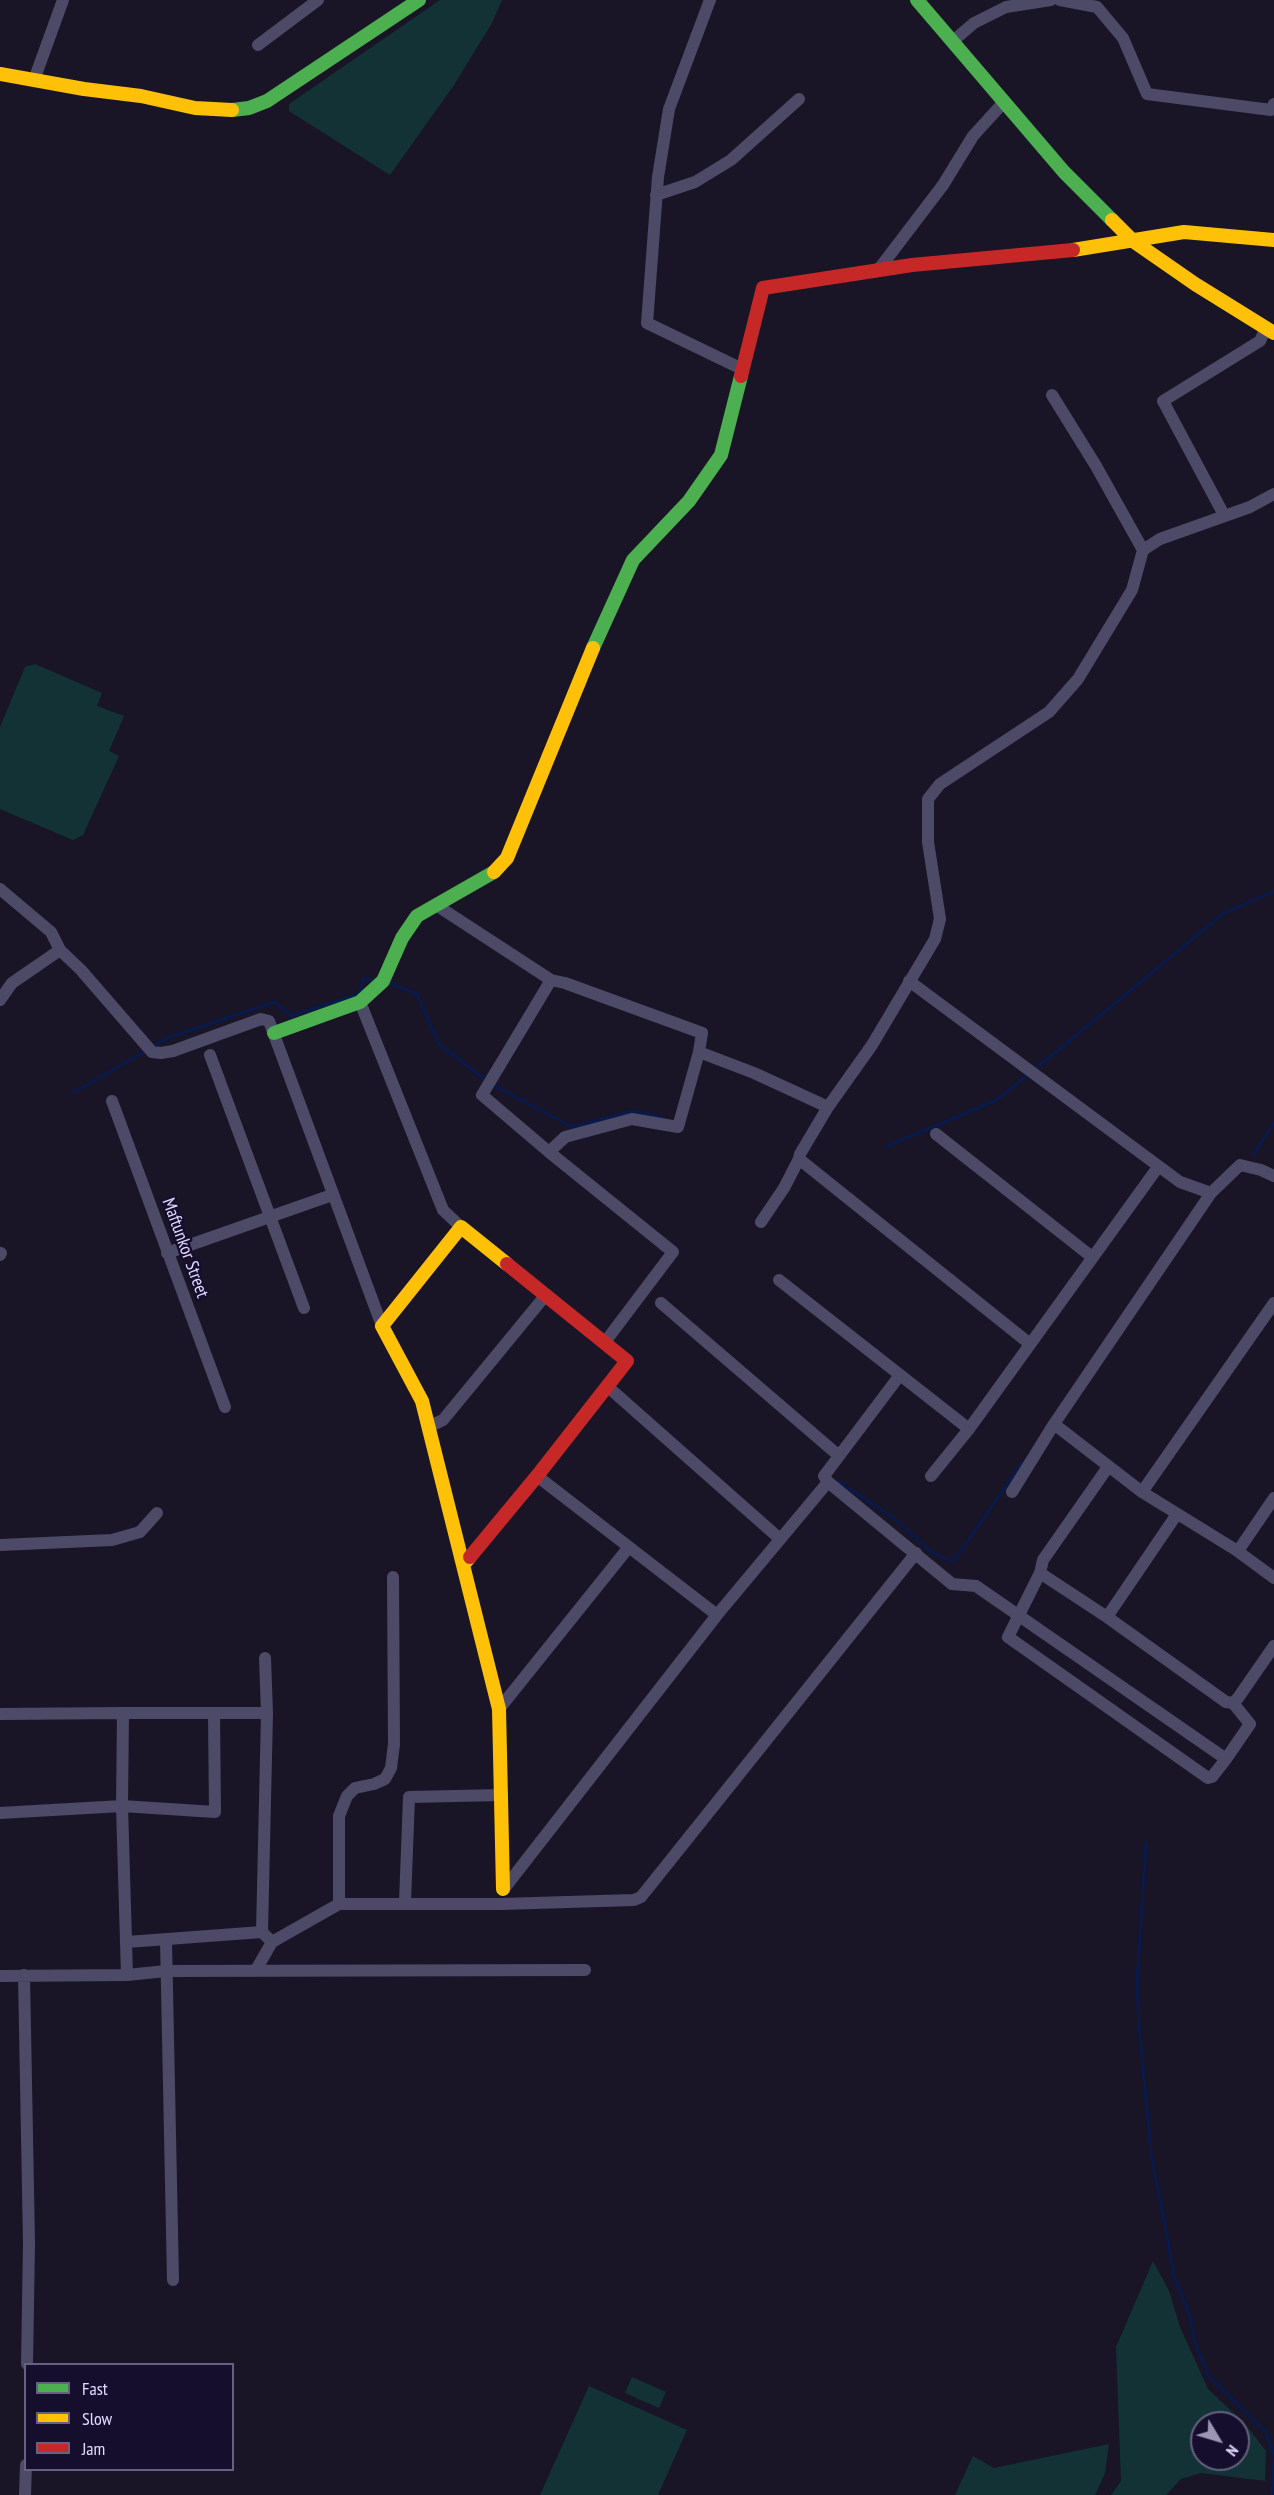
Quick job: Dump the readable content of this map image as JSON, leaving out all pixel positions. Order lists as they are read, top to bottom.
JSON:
{
  "streets": {
    "street": ["Maftunkor Street"]
  },
  "legend": ["Fast", "Slow", "Jam"],
  "north": "bottom right"
}
